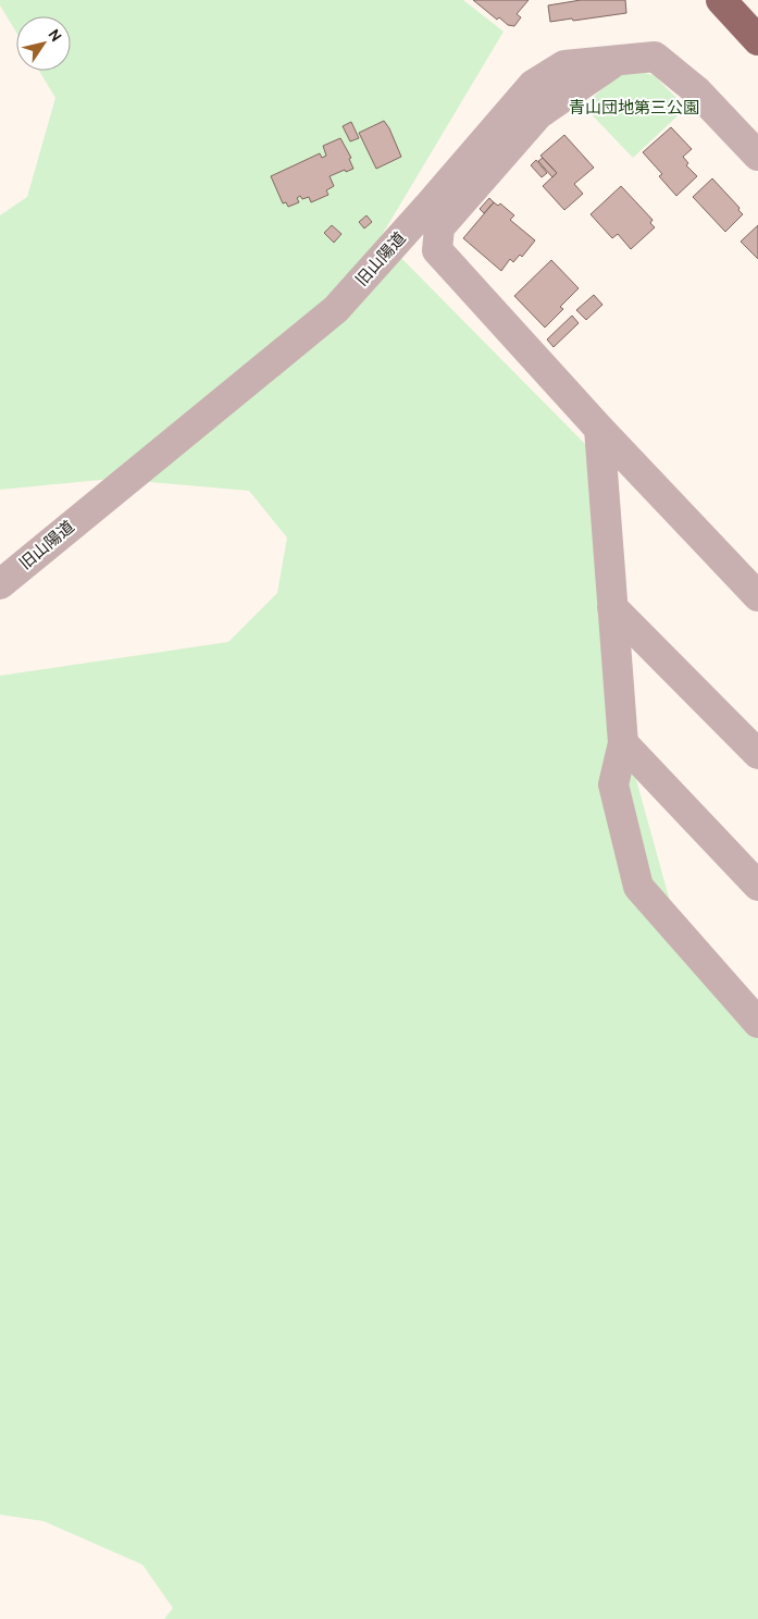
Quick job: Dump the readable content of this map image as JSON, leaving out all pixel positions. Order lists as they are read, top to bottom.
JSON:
{
  "streets": {
    "street": ["旧山陽道"]
  },
  "parks": ["青山団地第三公園"],
  "north": "top right"
}
